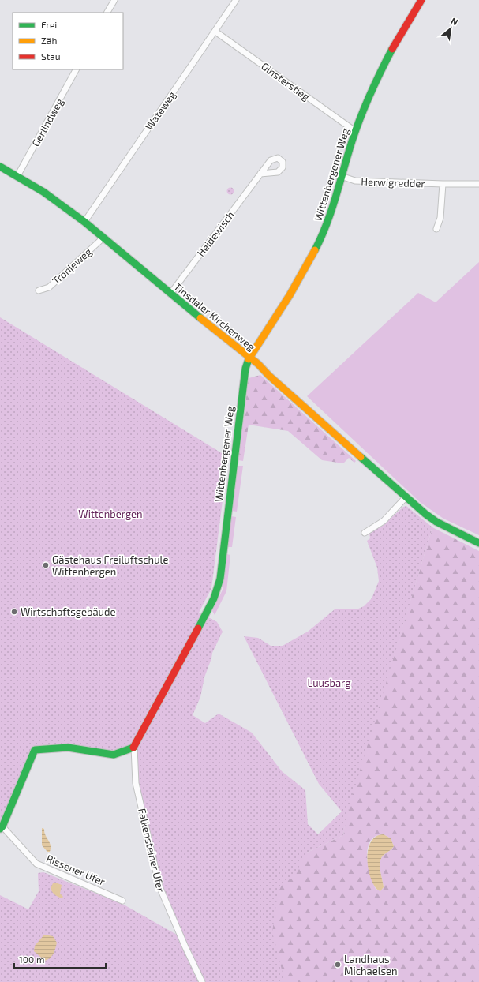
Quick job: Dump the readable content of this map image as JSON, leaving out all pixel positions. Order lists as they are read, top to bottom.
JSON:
{
  "streets": {
    "street": [
      "Ginsterstieg",
      "Wateweg",
      "Gerlindweg",
      "Wittenbergener Weg",
      "Herwigredder",
      "Heidewisch",
      "Tronjeweg",
      "Tinsdaler Kirchenweg",
      "Falkensteiner Ufer",
      "Rissener Ufer"
    ]
  },
  "crossings": [
    ["Ginsterstieg", "Wateweg"],
    ["Ginsterstieg", "Wittenbergener Weg"],
    ["Wateweg", "Tinsdaler Kirchenweg"],
    ["Gerlindweg", "Tinsdaler Kirchenweg"],
    ["Wittenbergener Weg", "Herwigredder"],
    ["Wittenbergener Weg", "Tinsdaler Kirchenweg"],
    ["Wittenbergener Weg", "Falkensteiner Ufer"],
    ["Heidewisch", "Tinsdaler Kirchenweg"],
    ["Tronjeweg", "Tinsdaler Kirchenweg"]
  ],
  "parks": ["Wittenbergen", "Luusbarg"],
  "places": ["Gästehaus Freiluftschule Wittenbergen", "Wirtschaftsgebäude", "Landhaus Michaelsen"],
  "legend": ["Frei", "Zäh", "Stau"],
  "scale_bar": "100 m",
  "north": "top right"
}
